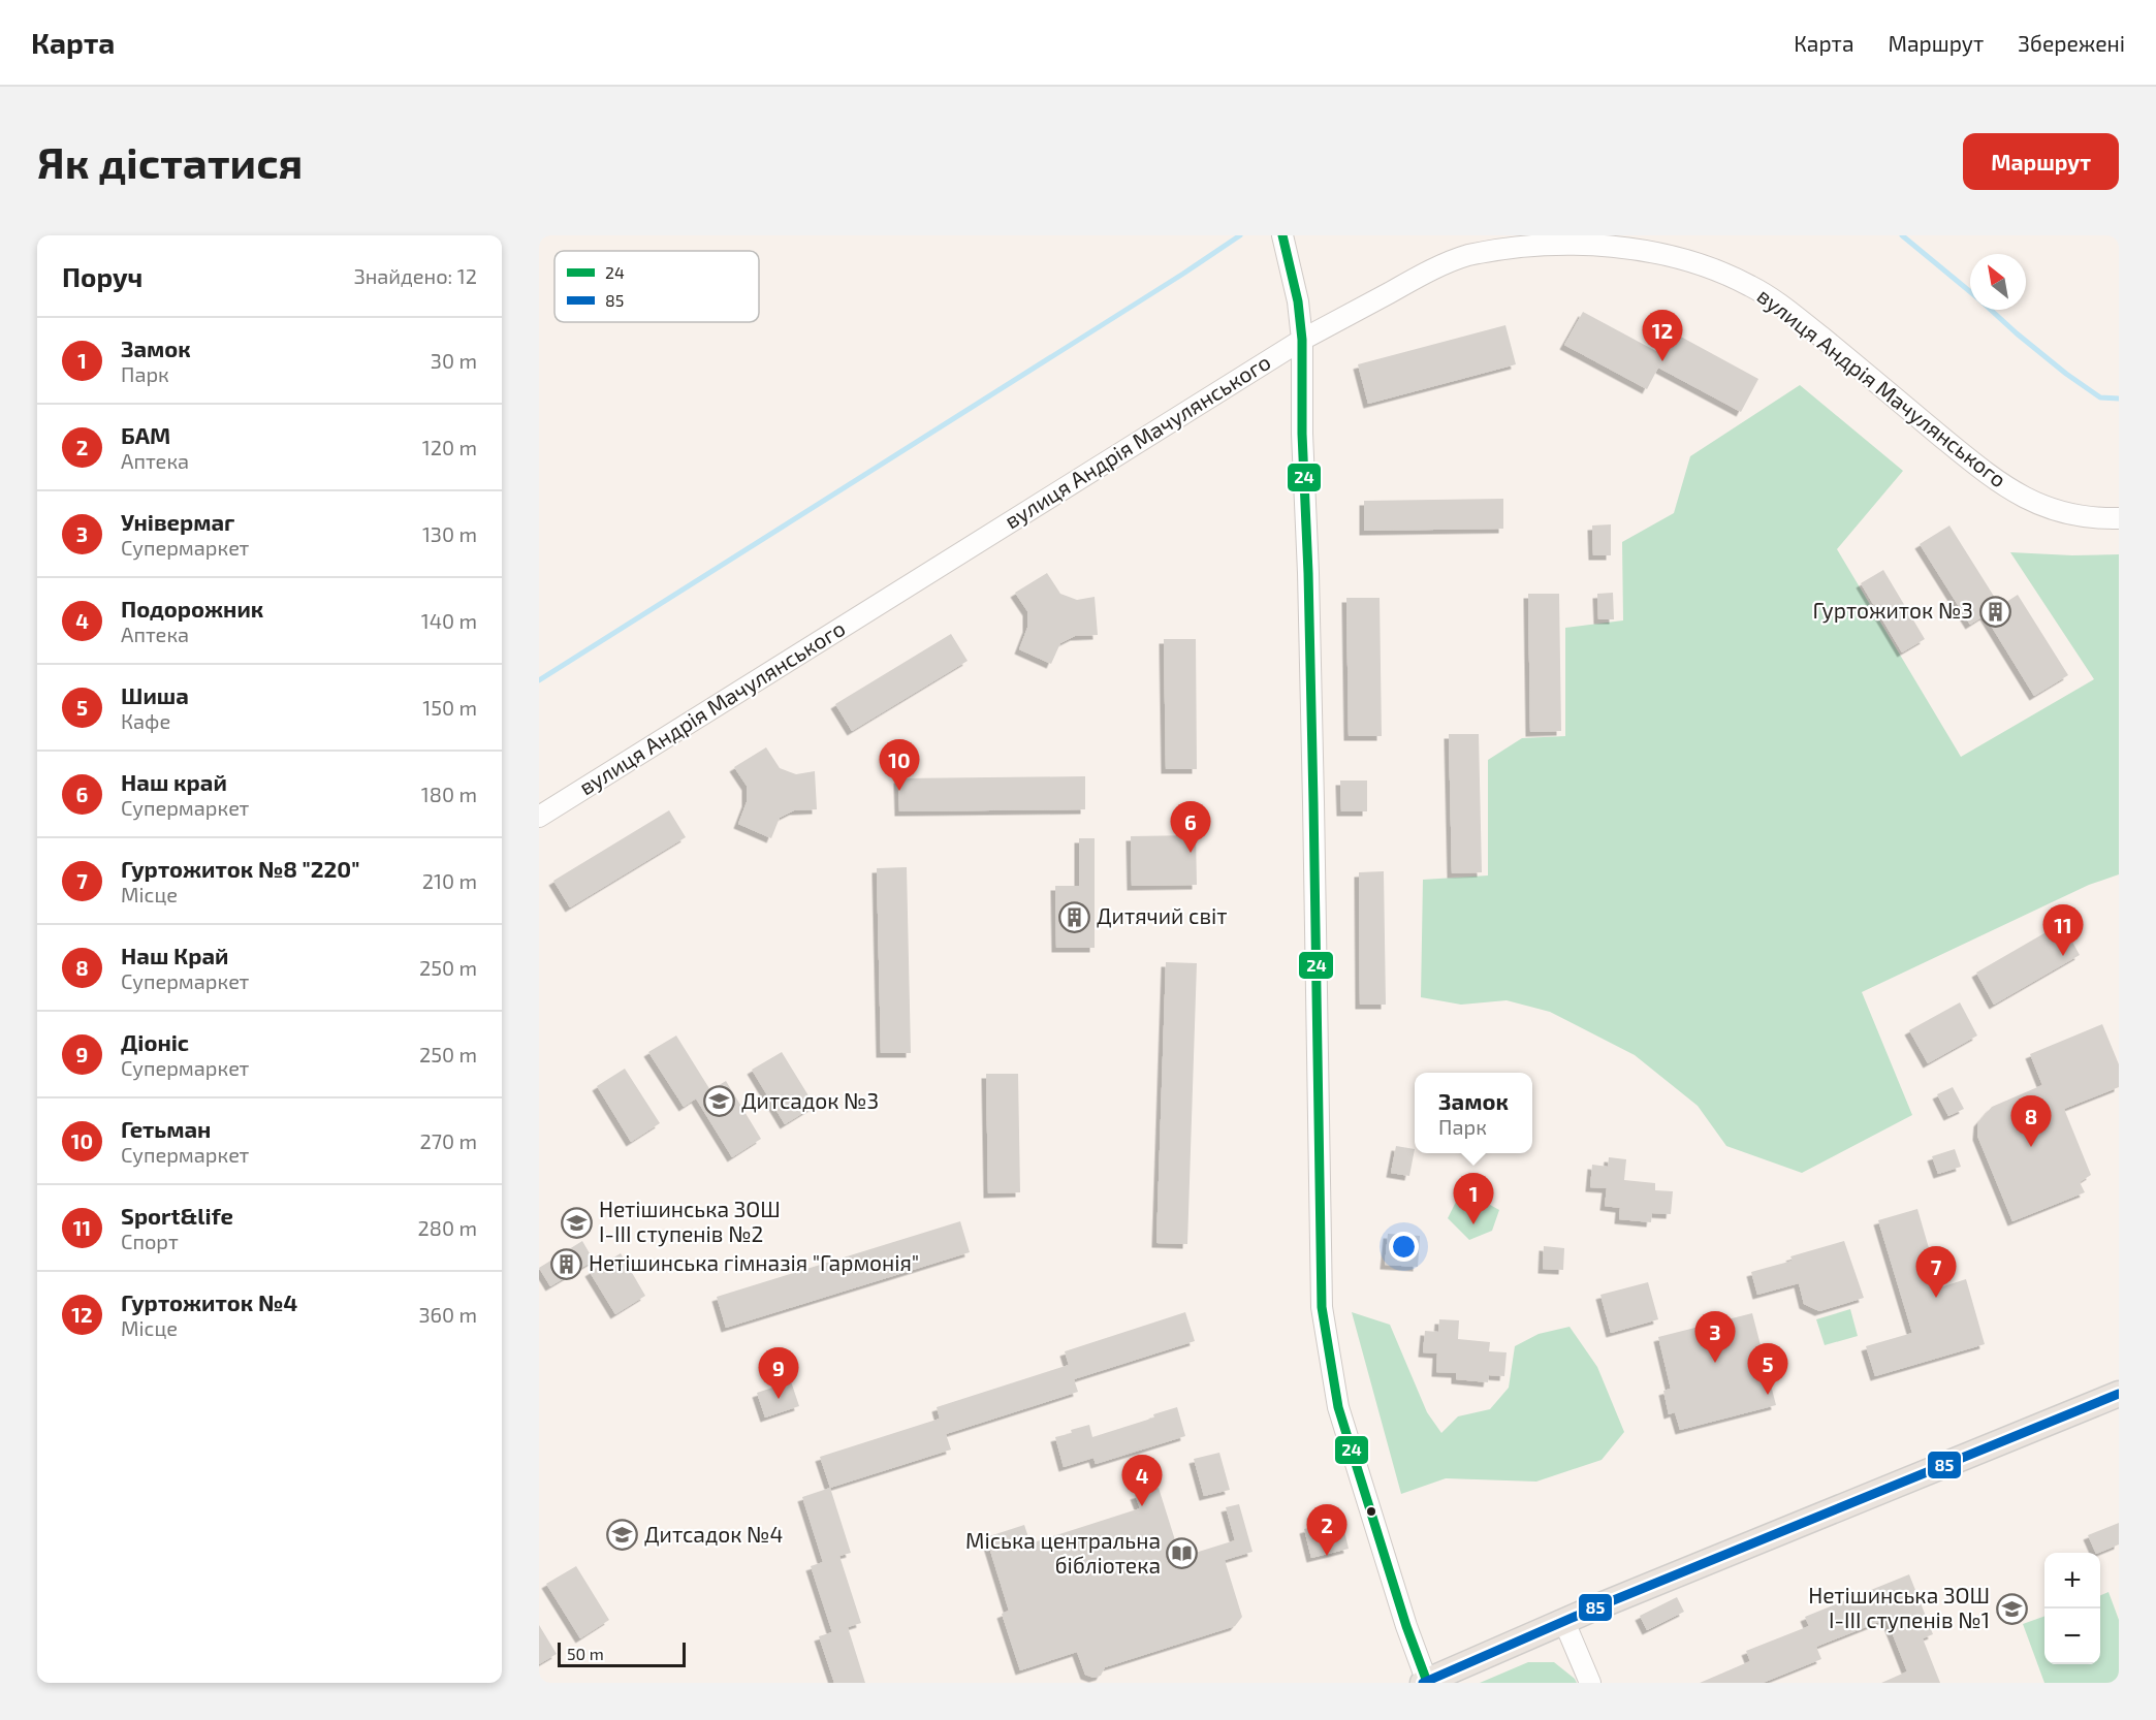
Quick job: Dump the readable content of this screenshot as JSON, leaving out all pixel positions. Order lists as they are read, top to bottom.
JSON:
{
  "streets": {
    "street": ["вулиця Андрія Мачулянського"]
  },
  "places": {
    "building": ["Гуртожиток №3", "Дитячий світ", "Нетішинська гімназія \"Гармонія\""],
    "school or university": [
      "Дитсадок №3",
      "Нетішинська ЗОШ І-ІІІ ступенів №2",
      "Дитсадок №4",
      "Нетішинська ЗОШ І-ІІІ ступенів №1"
    ],
    "library": ["Міська центральна бібліотека"]
  },
  "lines": ["transit line 24", "transit line 85"],
  "legend": ["24", "85"],
  "scale_bar": "50 m",
  "north": "top left",
  "page": {
    "header": "Карта",
    "nav": ["Карта", "Маршрут", "Збережені"],
    "buttons": "Маршрут",
    "title": "Як дістатися",
    "heading": ["Поруч", "Знайдено: 12"],
    "pins": [
      "12",
      "10",
      "6",
      "11",
      "8",
      "1",
      "7",
      "3",
      "5",
      "9",
      "4",
      "2"
    ],
    "list": [
      {
        "mark": "1",
        "name": "Замок",
        "note": "Парк",
        "value": "30 m"
      },
      {
        "mark": "2",
        "name": "БАМ",
        "note": "Аптека",
        "value": "120 m"
      },
      {
        "mark": "3",
        "name": "Універмаг",
        "note": "Супермаркет",
        "value": "130 m"
      },
      {
        "mark": "4",
        "name": "Подорожник",
        "note": "Аптека",
        "value": "140 m"
      },
      {
        "mark": "5",
        "name": "Шиша",
        "note": "Кафе",
        "value": "150 m"
      },
      {
        "mark": "6",
        "name": "Наш край",
        "note": "Супермаркет",
        "value": "180 m"
      },
      {
        "mark": "7",
        "name": "Гуртожиток №8 \"220\"",
        "note": "Місце",
        "value": "210 m"
      },
      {
        "mark": "8",
        "name": "Наш Край",
        "note": "Супермаркет",
        "value": "250 m"
      },
      {
        "mark": "9",
        "name": "Діоніс",
        "note": "Супермаркет",
        "value": "250 m"
      },
      {
        "mark": "10",
        "name": "Гетьман",
        "note": "Супермаркет",
        "value": "270 m"
      },
      {
        "mark": "11",
        "name": "Sport&life",
        "note": "Спорт",
        "value": "280 m"
      },
      {
        "mark": "12",
        "name": "Гуртожиток №4",
        "note": "Місце",
        "value": "360 m"
      }
    ],
    "popup": ["Замок", "Парк"],
    "map_buttons": ["+", "−"],
    "scale": "50 m"
  }
}
